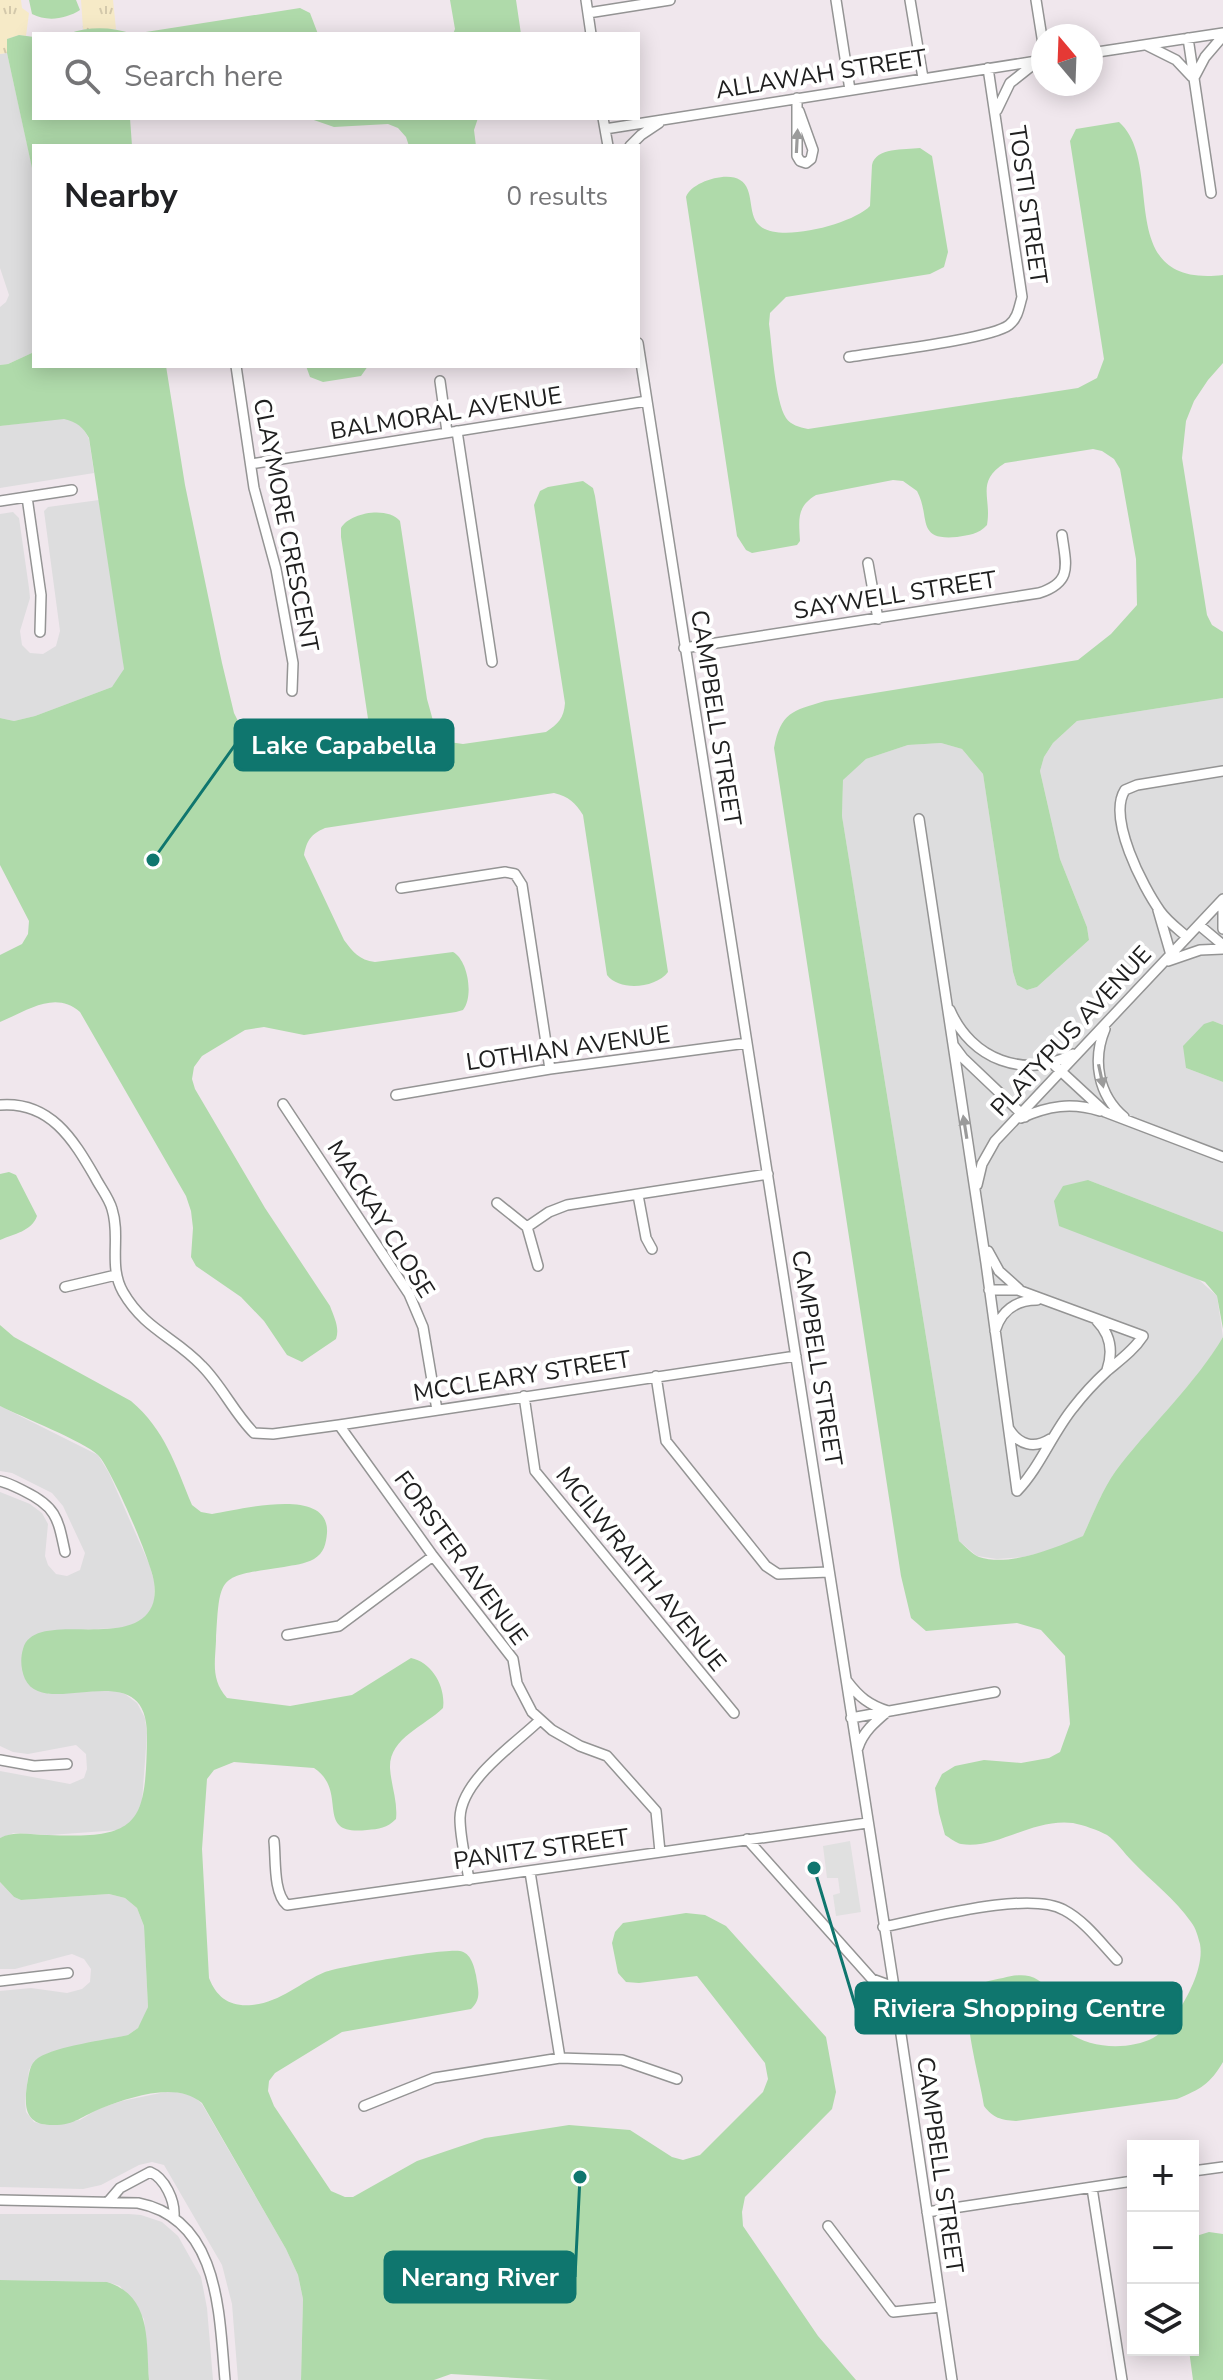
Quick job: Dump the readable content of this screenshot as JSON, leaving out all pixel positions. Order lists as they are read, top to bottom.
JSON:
{
  "streets": {
    "street": [
      "ALLAWAH STREET",
      "TOSTI STREET",
      "BALMORAL AVENUE",
      "CLAYMORE CRESCENT",
      "SAYWELL STREET",
      "CAMPBELL STREET",
      "PLATYPUS AVENUE",
      "LOTHIAN AVENUE",
      "MACKAY CLOSE",
      "MCCLEARY STREET",
      "FORSTER AVENUE",
      "MCILWRAITH AVENUE",
      "PANITZ STREET"
    ]
  },
  "crossings": [
    ["ALLAWAH STREET", "TOSTI STREET"],
    ["BALMORAL AVENUE", "CLAYMORE CRESCENT"],
    ["BALMORAL AVENUE", "CAMPBELL STREET"],
    ["SAYWELL STREET", "CAMPBELL STREET"],
    ["CAMPBELL STREET", "LOTHIAN AVENUE"],
    ["CAMPBELL STREET", "MCCLEARY STREET"],
    ["CAMPBELL STREET", "PANITZ STREET"],
    ["MACKAY CLOSE", "MCCLEARY STREET"],
    ["MCCLEARY STREET", "FORSTER AVENUE"],
    ["MCCLEARY STREET", "MCILWRAITH AVENUE"],
    ["FORSTER AVENUE", "PANITZ STREET"]
  ],
  "places": ["Lake Capabella", "Riviera Shopping Centre", "Nerang River"],
  "north": "top",
  "page": {
    "search": "Search here",
    "heading": ["Nearby", "0 results"],
    "map_buttons": ["+", "−"]
  }
}
